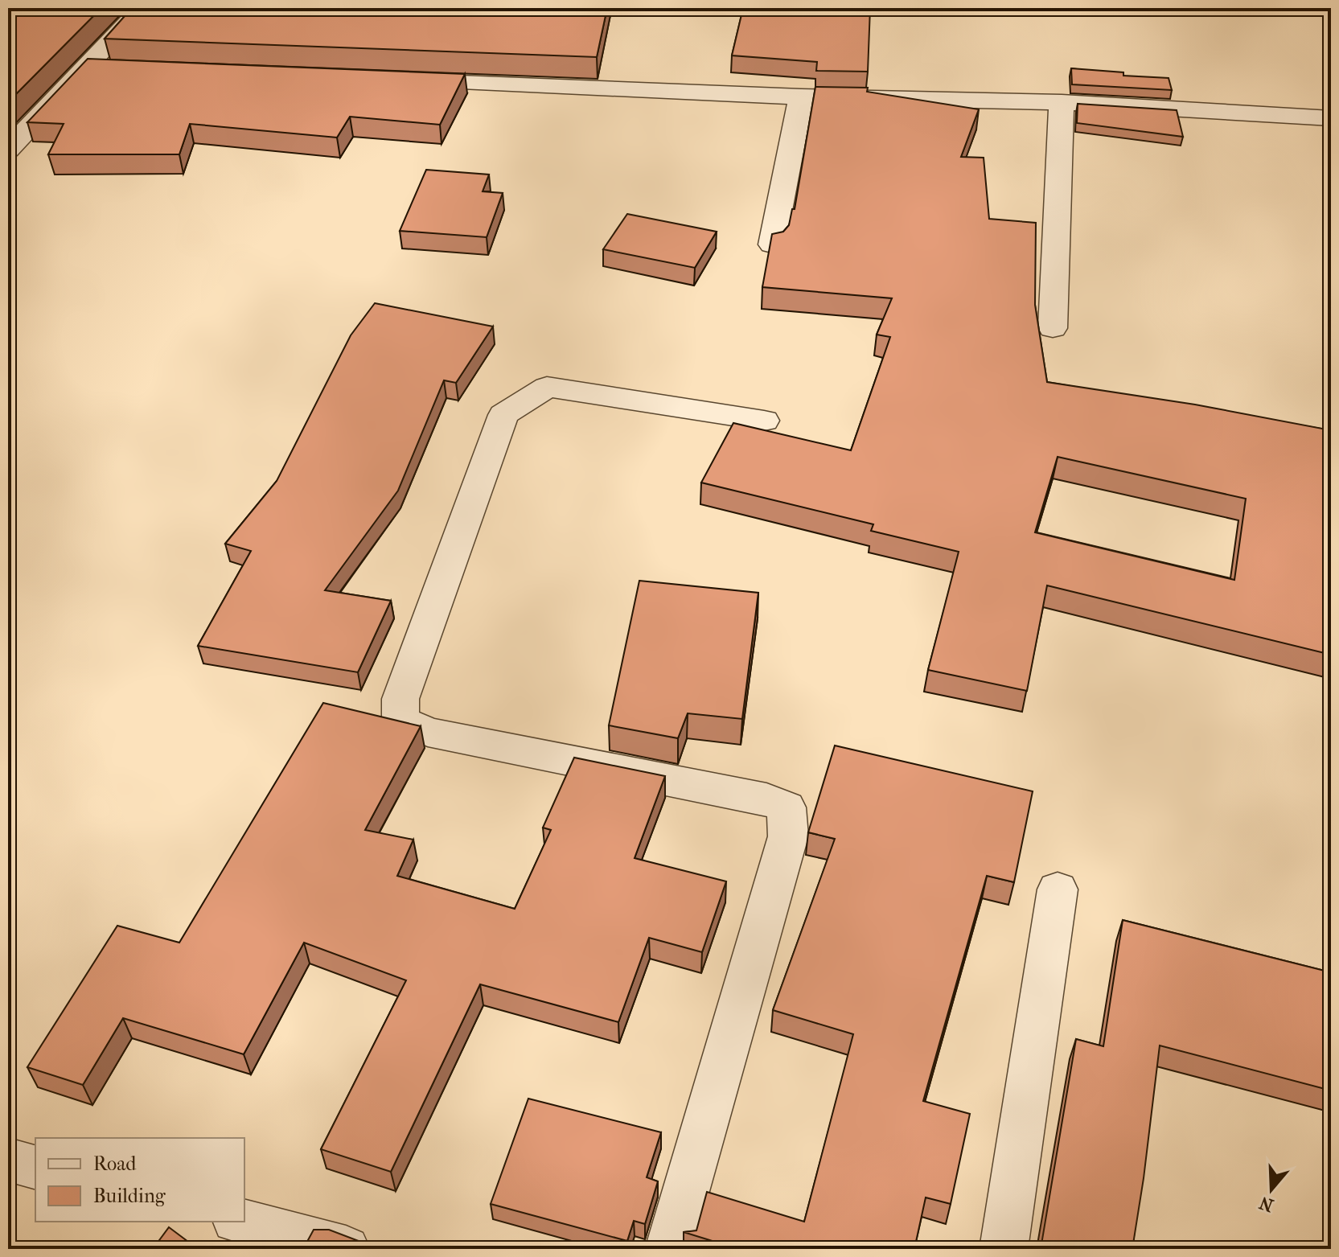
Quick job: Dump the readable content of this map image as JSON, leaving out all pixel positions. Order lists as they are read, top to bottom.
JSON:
{
  "legend": ["Road", "Building"],
  "north": "bottom"
}
